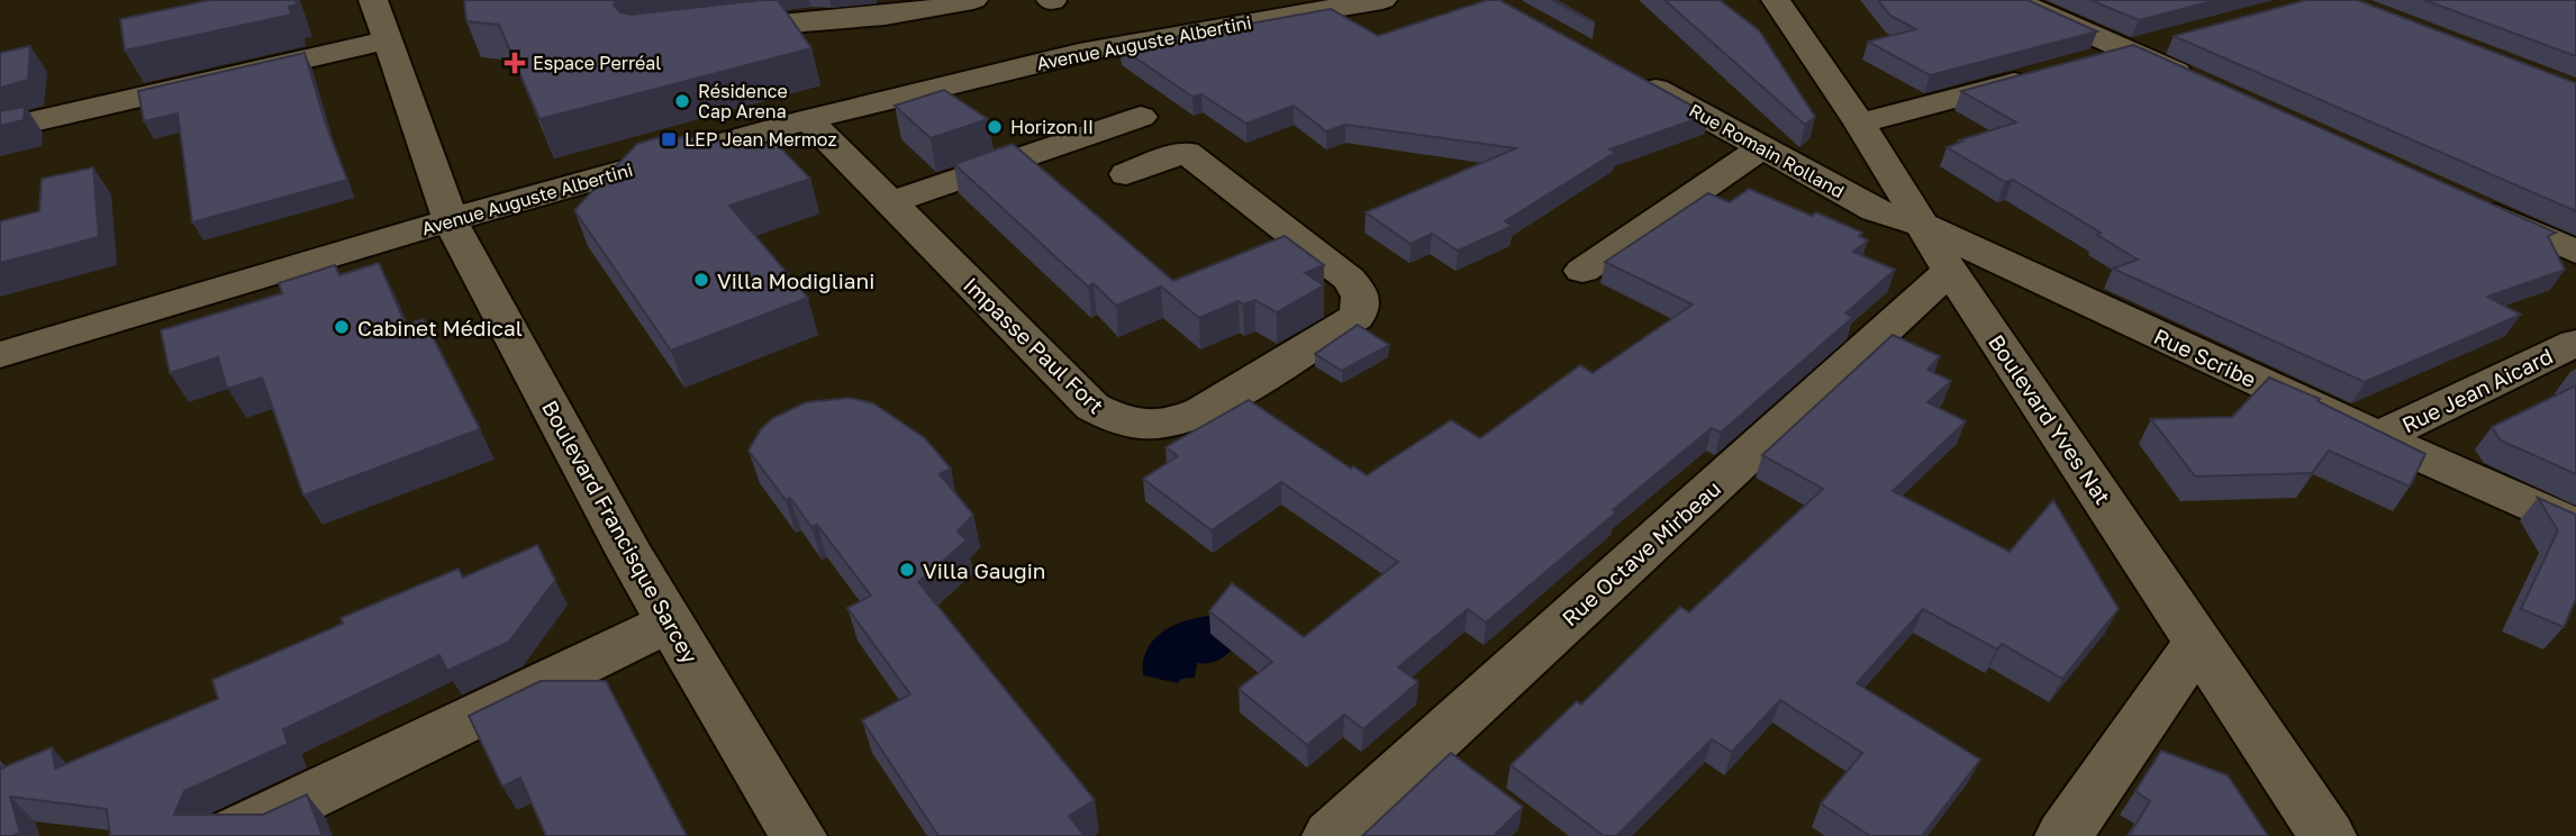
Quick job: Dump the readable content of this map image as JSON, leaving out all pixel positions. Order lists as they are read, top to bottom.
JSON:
{
  "streets": {
    "street": [
      "Avenue Auguste Albertini",
      "Rue Romain Rolland",
      "Impasse Paul Fort",
      "Rue Scribe",
      "Rue Jean Aicard",
      "Boulevard Yves Nat",
      "Boulevard Francisque Sarcey",
      "Rue Octave Mirbeau"
    ]
  },
  "crossings": [
    ["Avenue Auguste Albertini", "Impasse Paul Fort"],
    ["Avenue Auguste Albertini", "Boulevard Francisque Sarcey"],
    ["Rue Romain Rolland", "Rue Scribe"],
    ["Rue Romain Rolland", "Boulevard Yves Nat"],
    ["Rue Scribe", "Rue Jean Aicard"],
    ["Rue Scribe", "Boulevard Yves Nat"],
    ["Boulevard Yves Nat", "Rue Octave Mirbeau"]
  ],
  "places": {
    "health": ["Espace Perréal"],
    "other": [
      "Résidence Cap Arena",
      "Horizon II",
      "Villa Modigliani",
      "Cabinet Médical",
      "Villa Gaugin"
    ],
    "transit": ["LEP Jean Mermoz"]
  }
}
